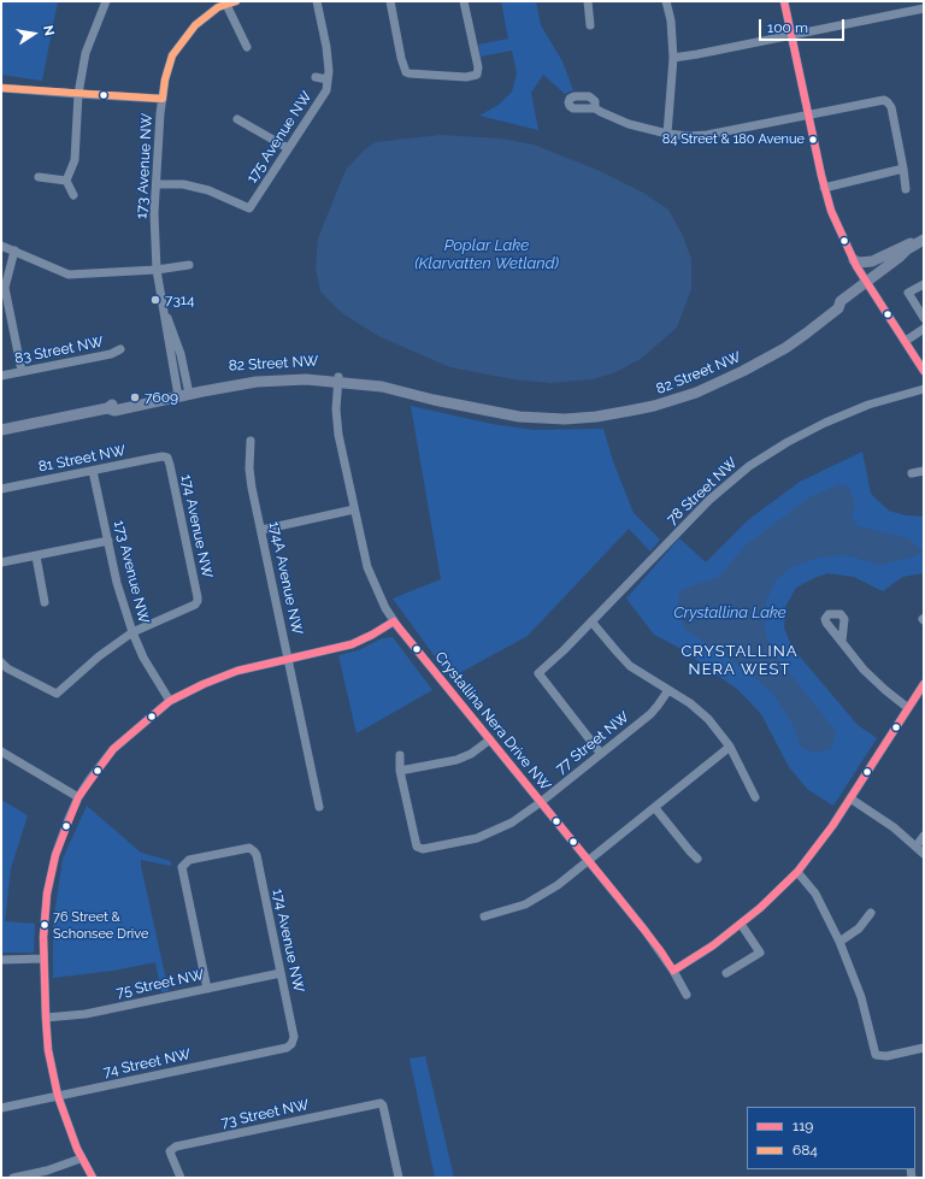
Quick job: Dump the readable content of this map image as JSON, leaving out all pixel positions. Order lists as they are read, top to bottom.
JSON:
{
  "streets": {
    "main road": ["82 Street NW"],
    "street": [
      "175 Avenue NW",
      "173 Avenue NW",
      "83 Street NW",
      "81 Street NW",
      "78 Street NW",
      "174 Avenue NW",
      "174A Avenue NW",
      "Crystallina Nera Drive NW",
      "77 Street NW",
      "75 Street NW",
      "74 Street NW",
      "73 Street NW"
    ]
  },
  "crossings": [
    ["175 Avenue NW", "173 Avenue NW"],
    ["173 Avenue NW", "82 Street NW"],
    ["173 Avenue NW", "81 Street NW"],
    ["173 Avenue NW", "174 Avenue NW"],
    ["82 Street NW", "Crystallina Nera Drive NW"],
    ["81 Street NW", "174 Avenue NW"],
    ["78 Street NW", "77 Street NW"],
    ["174 Avenue NW", "75 Street NW"],
    ["174 Avenue NW", "74 Street NW"],
    ["Crystallina Nera Drive NW", "77 Street NW"]
  ],
  "districts": ["CRYSTALLINA NERA WEST"],
  "water": ["Poplar Lake (Klarvatten Wetland)", "Crystallina Lake"],
  "places": [
    "84 Street & 180 Avenue",
    "7314",
    "7609",
    "76 Street & Schonsee Drive"
  ],
  "lines": ["transit line 119", "transit line 684"],
  "legend": ["119", "684"],
  "scale_bar": "100 m",
  "north": "right"
}
